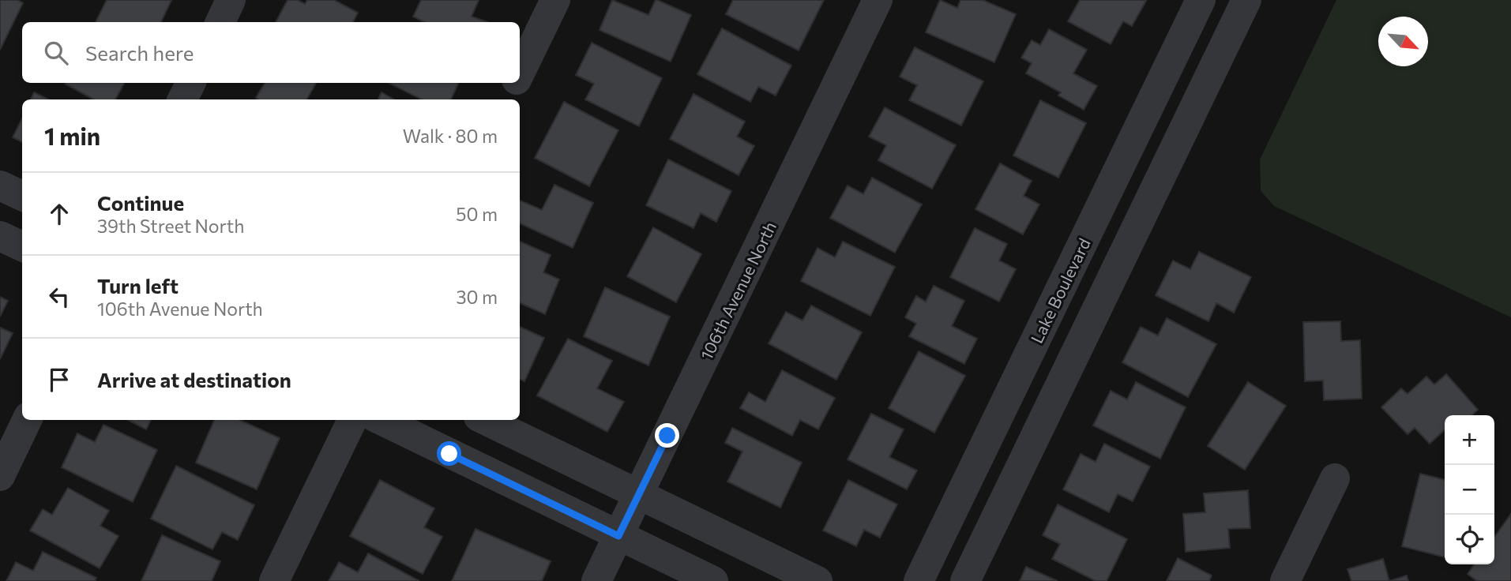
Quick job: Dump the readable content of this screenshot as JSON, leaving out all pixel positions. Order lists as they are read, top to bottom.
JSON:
{
  "streets": {
    "street": ["106th Avenue North", "Lake Boulevard"]
  },
  "north": "bottom right",
  "page": {
    "search": "Search here",
    "heading": ["1 min", "Walk · 80 m"],
    "list": [
      ["Continue", "39th Street North", "50 m"],
      ["Turn left", "106th Avenue North", "30 m"],
      "Arrive at destination"
    ],
    "map_buttons": ["+", "−"]
  }
}
